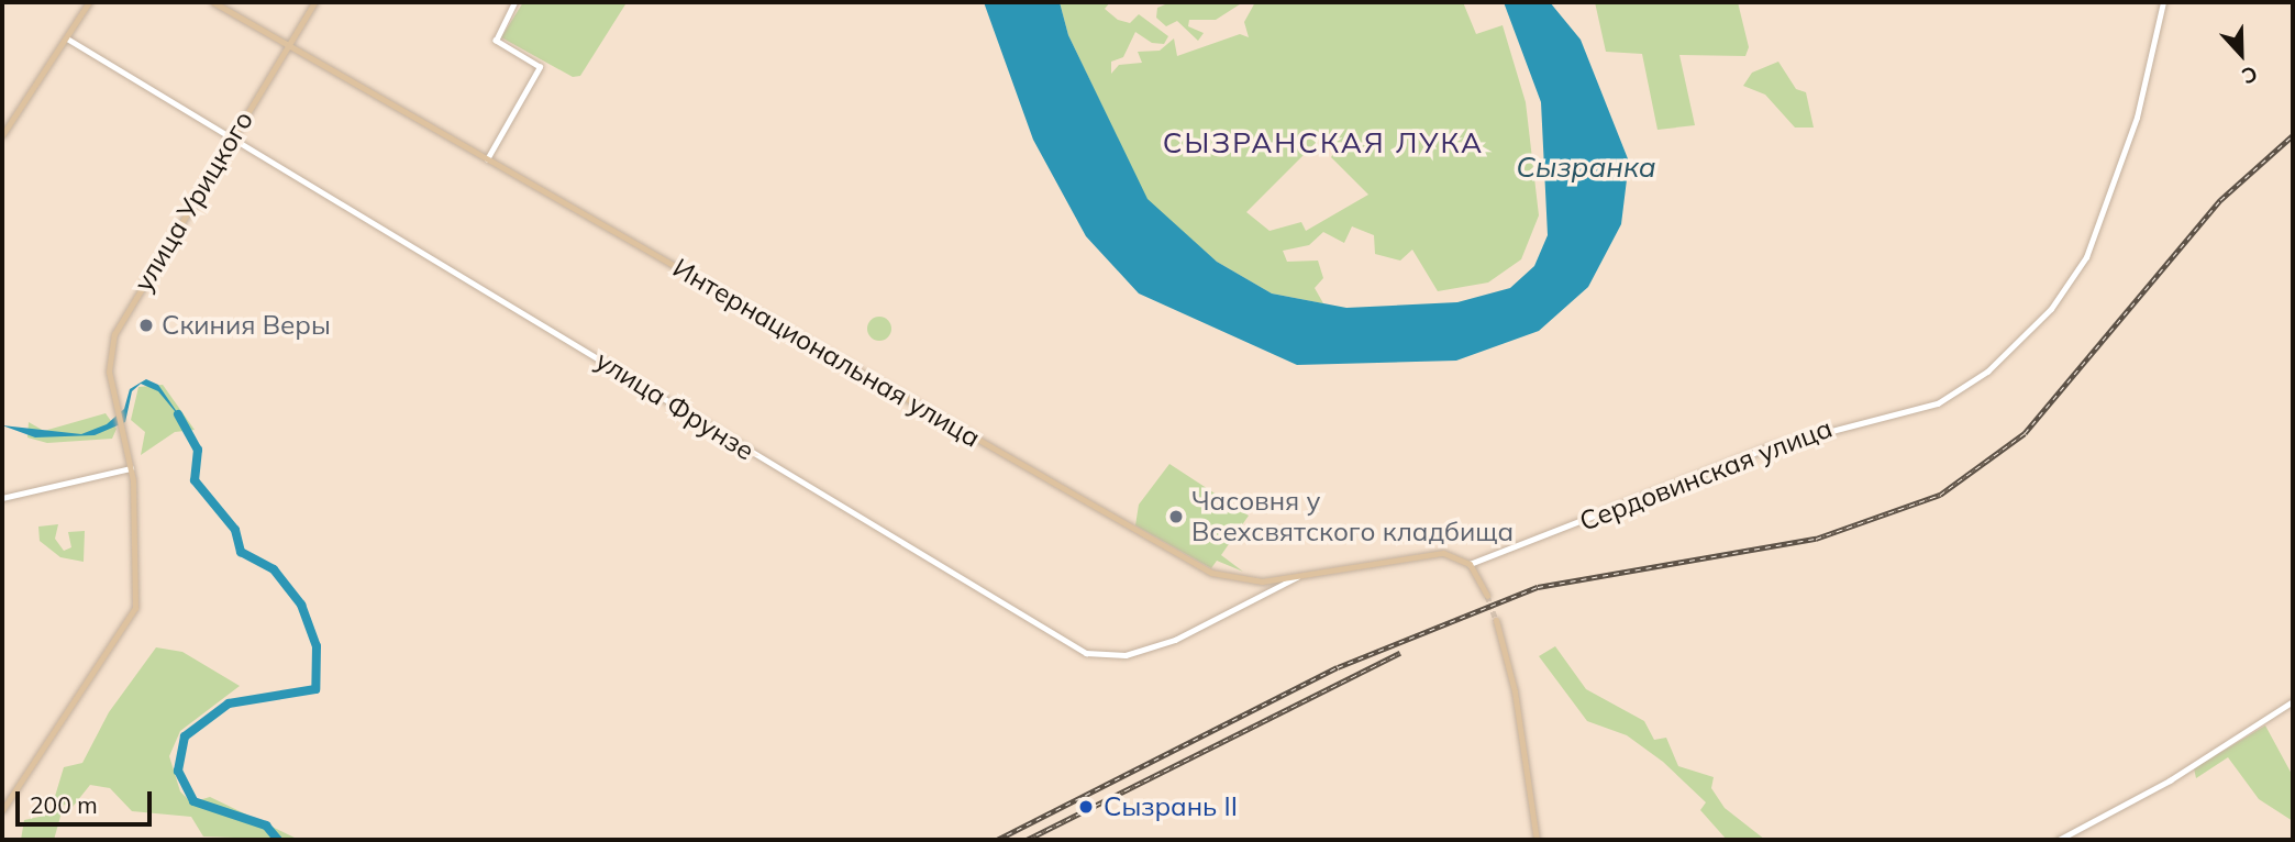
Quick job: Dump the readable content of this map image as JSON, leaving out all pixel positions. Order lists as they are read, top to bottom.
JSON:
{
  "streets": {
    "main road": ["улица Урицкого", "Интернациональная улица"],
    "street": ["улица Фрунзе", "Сердовинская улица"]
  },
  "crossings": [
    ["улица Урицкого", "Интернациональная улица"],
    ["улица Урицкого", "улица Фрунзе"],
    ["Интернациональная улица", "улица Фрунзе"],
    ["Интернациональная улица", "Сердовинская улица"]
  ],
  "districts": ["СЫЗРАНСКАЯ ЛУКА"],
  "water": ["Сызранка"],
  "places": ["Скиния Веры", "Часовня у Всехсвятского кладбища", "Сызрань II"],
  "scale_bar": "200 m",
  "north": "bottom"
}
